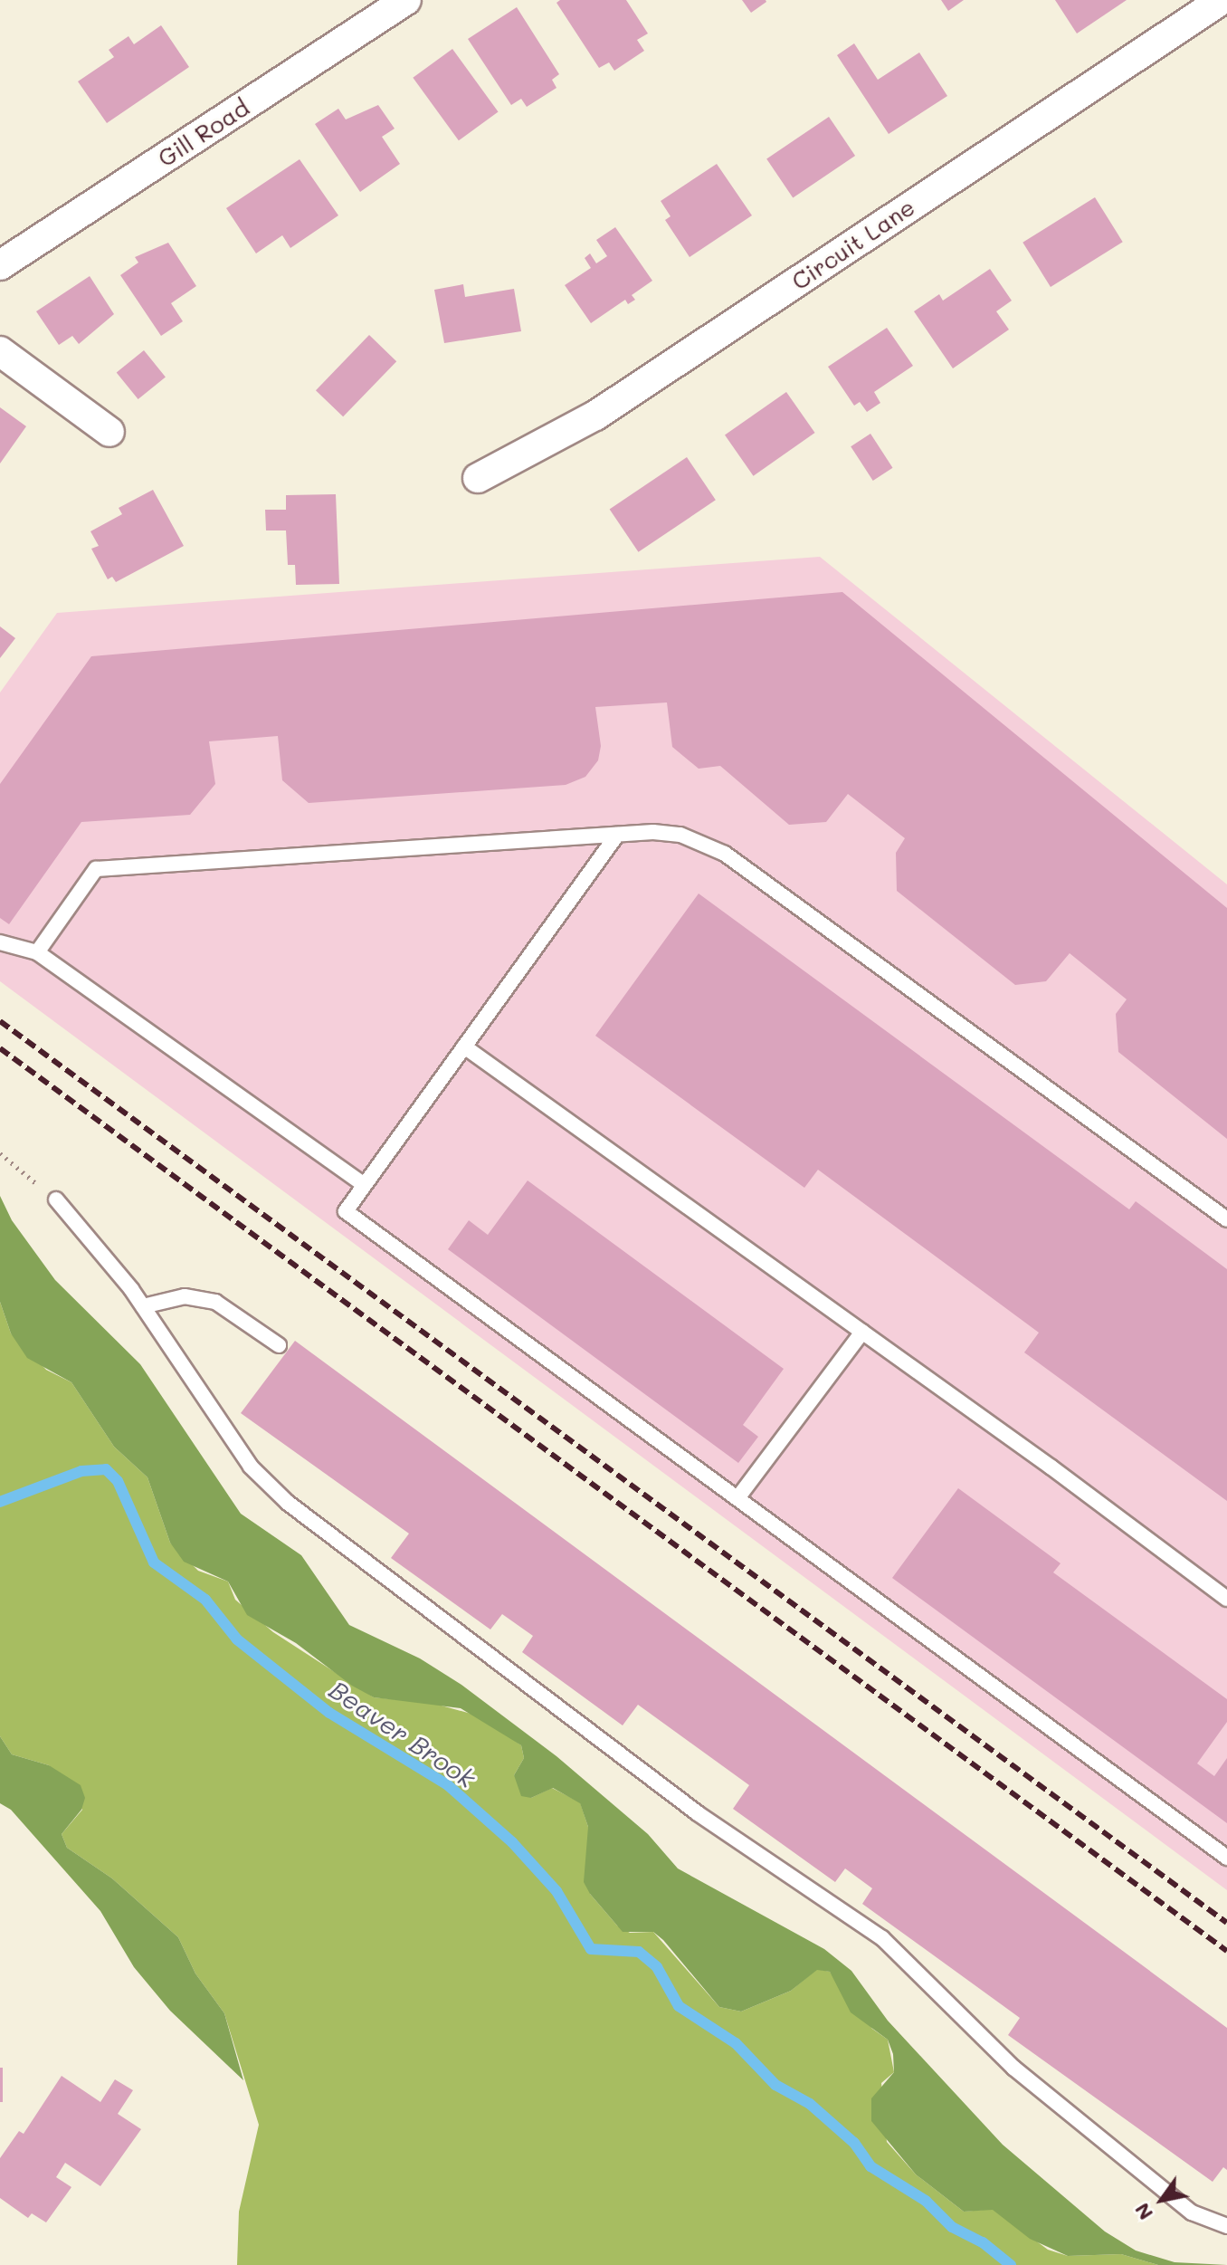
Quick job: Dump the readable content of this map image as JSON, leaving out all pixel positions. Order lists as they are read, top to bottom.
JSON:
{
  "streets": {
    "street": ["Gill Road", "Circuit Lane"]
  },
  "water": ["Beaver Brook"],
  "north": "bottom left"
}
